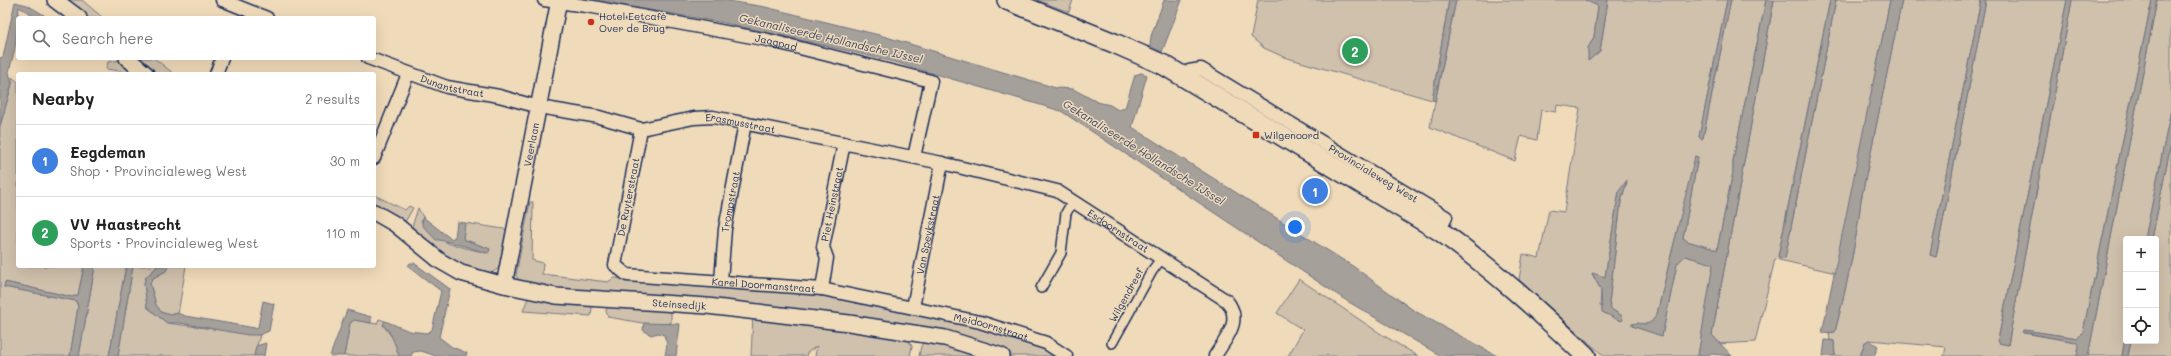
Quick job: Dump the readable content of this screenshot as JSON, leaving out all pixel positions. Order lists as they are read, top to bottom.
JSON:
{
  "streets": {
    "main road": ["Provincialeweg West"],
    "street": [
      "Jaagpad",
      "Dunantstraat",
      "Erasmusstraat",
      "Veerlaan",
      "De Ruyterstraat",
      "Trompstraat",
      "Piet Heinstraat",
      "Esdoornstraat",
      "Van Speykstraat",
      "Karel Doormanstraat",
      "Wilgendreef",
      "Steinsedijk",
      "Meidoornstraat"
    ]
  },
  "crossings": [
    ["Jaagpad", "Erasmusstraat"],
    ["Jaagpad", "Veerlaan"],
    ["Dunantstraat", "Erasmusstraat"],
    ["Dunantstraat", "Veerlaan"],
    ["Erasmusstraat", "Veerlaan"],
    ["Erasmusstraat", "De Ruyterstraat"],
    ["Erasmusstraat", "Trompstraat"],
    ["Erasmusstraat", "Piet Heinstraat"],
    ["Erasmusstraat", "Esdoornstraat"],
    ["Erasmusstraat", "Van Speykstraat"],
    ["Veerlaan", "Steinsedijk"],
    ["De Ruyterstraat", "Karel Doormanstraat"],
    ["Trompstraat", "Karel Doormanstraat"],
    ["Piet Heinstraat", "Karel Doormanstraat"],
    ["Esdoornstraat", "Van Speykstraat"],
    ["Esdoornstraat", "Wilgendreef"],
    ["Van Speykstraat", "Karel Doormanstraat"],
    ["Van Speykstraat", "Meidoornstraat"],
    ["Karel Doormanstraat", "Meidoornstraat"]
  ],
  "water": ["Gekanaliseerde Hollandsche IJssel"],
  "places": {
    "other": ["Hotel Eetcafé Over de Brug"],
    "transit": ["Wilgenoord"]
  },
  "page": {
    "search": "Search here",
    "pins": ["2", "1"],
    "heading": ["Nearby", "2 results"],
    "list": [
      {
        "mark": "1",
        "name": "Eegdeman",
        "note": "Shop · Provincialeweg West",
        "value": "30 m"
      },
      {
        "mark": "2",
        "name": "VV Haastrecht",
        "note": "Sports · Provincialeweg West",
        "value": "110 m"
      }
    ],
    "map_buttons": ["+", "−"]
  }
}
